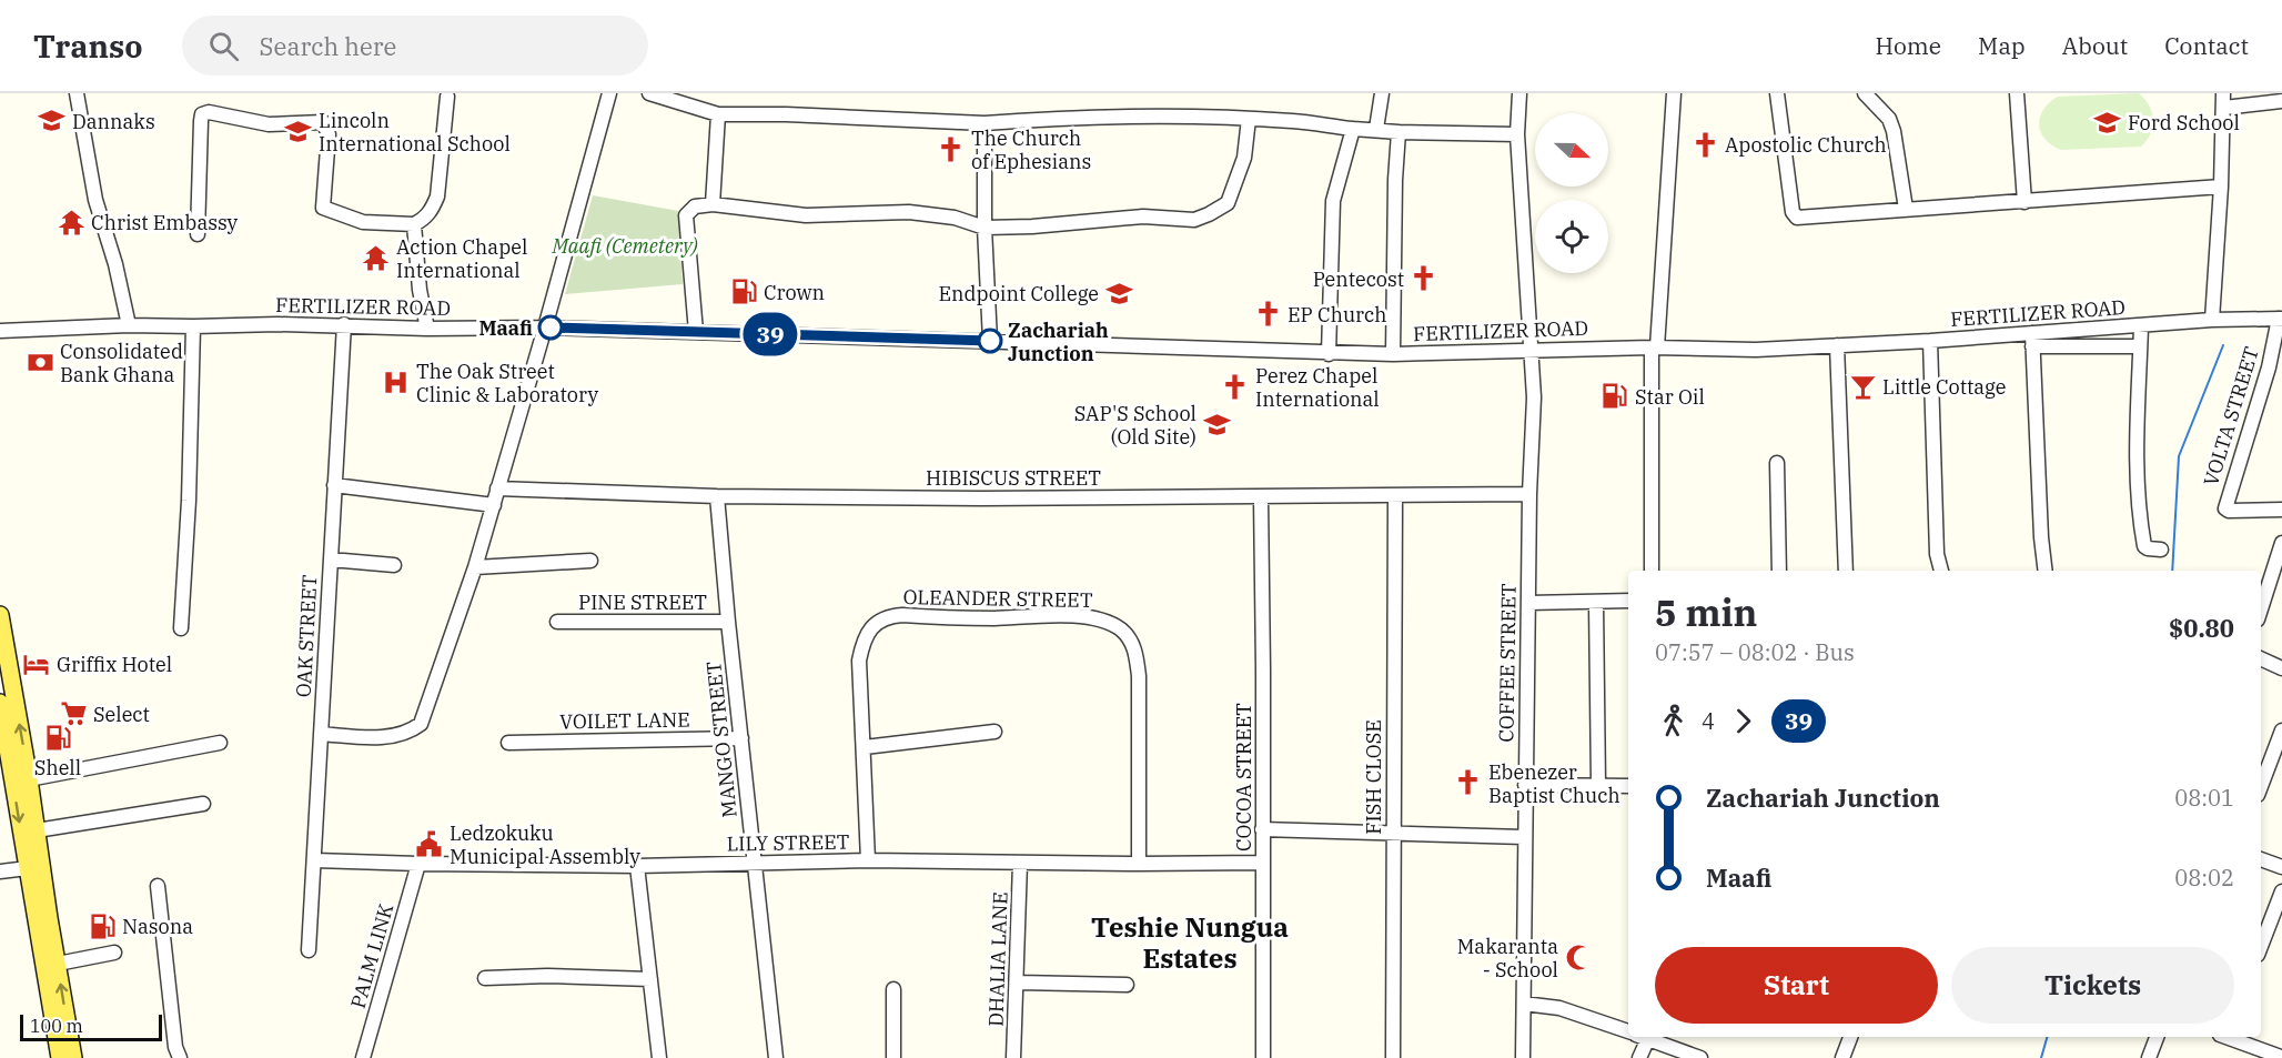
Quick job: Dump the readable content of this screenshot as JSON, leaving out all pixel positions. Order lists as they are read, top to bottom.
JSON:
{
  "streets": {
    "street": [
      "FERTILIZER ROAD",
      "VOLTA STREET",
      "HIBISCUS STREET",
      "OLEANDER STREET",
      "PINE STREET",
      "OAK STREET",
      "COFFEE STREET",
      "VOILET LANE",
      "MANGO STREET",
      "COCOA STREET",
      "FISH CLOSE",
      "LILY STREET",
      "PALM LINK",
      "DHALIA LANE"
    ]
  },
  "crossings": [
    ["FERTILIZER ROAD", "VOLTA STREET"],
    ["FERTILIZER ROAD", "OAK STREET"],
    ["FERTILIZER ROAD", "COFFEE STREET"],
    ["HIBISCUS STREET", "COFFEE STREET"],
    ["HIBISCUS STREET", "MANGO STREET"],
    ["HIBISCUS STREET", "COCOA STREET"],
    ["HIBISCUS STREET", "FISH CLOSE"],
    ["OLEANDER STREET", "LILY STREET"],
    ["PINE STREET", "MANGO STREET"],
    ["OAK STREET", "LILY STREET"],
    ["VOILET LANE", "MANGO STREET"],
    ["MANGO STREET", "LILY STREET"],
    ["COCOA STREET", "LILY STREET"],
    ["LILY STREET", "PALM LINK"],
    ["LILY STREET", "DHALIA LANE"]
  ],
  "districts": ["Teshie Nungua Estates"],
  "parks": ["Maafi (Cemetery)"],
  "places": {
    "school or university": [
      "Dannaks",
      "Ford School",
      "Lincoln International School",
      "Endpoint College",
      "SAP'S School (Old Site)"
    ],
    "church": [
      "Apostolic Church",
      "The Church of Ephesians",
      "Pentecost",
      "EP Church",
      "Perez Chapel International",
      "Ebenezer Baptist Chuch"
    ],
    "temple": ["Christ Embassy", "Action Chapel International"],
    "fuel station": [
      "Crown",
      "Star Oil",
      "Shell",
      "Nasona"
    ],
    "other": ["Maafi", "Zachariah Junction"],
    "bank": ["Consolidated Bank Ghana"],
    "hospital": ["The Oak Street Clinic & Laboratory"],
    "bar": ["Little Cottage"],
    "hotel": ["Griffix Hotel"],
    "supermarket": ["Select"],
    "public building": ["Ledzokuku Municipal Assembly"],
    "mosque": ["Makaranta - School"]
  },
  "lines": ["bus line 39"],
  "scale_bar": "100 m",
  "north": "right",
  "page": {
    "header": "Transo",
    "search": "Search here",
    "nav": [
      "Home",
      "Map",
      "About",
      "Contact"
    ],
    "on_map": "39",
    "heading": ["5 min", "07:57 – 08:02 · Bus", "$0.80"],
    "legs": ["4", "39"],
    "list": [
      {
        "name": "Zachariah Junction",
        "value": "08:01"
      },
      {
        "name": "Maafi",
        "value": "08:02"
      }
    ],
    "buttons": ["Start", "Tickets"],
    "scale": "100 m"
  }
}
